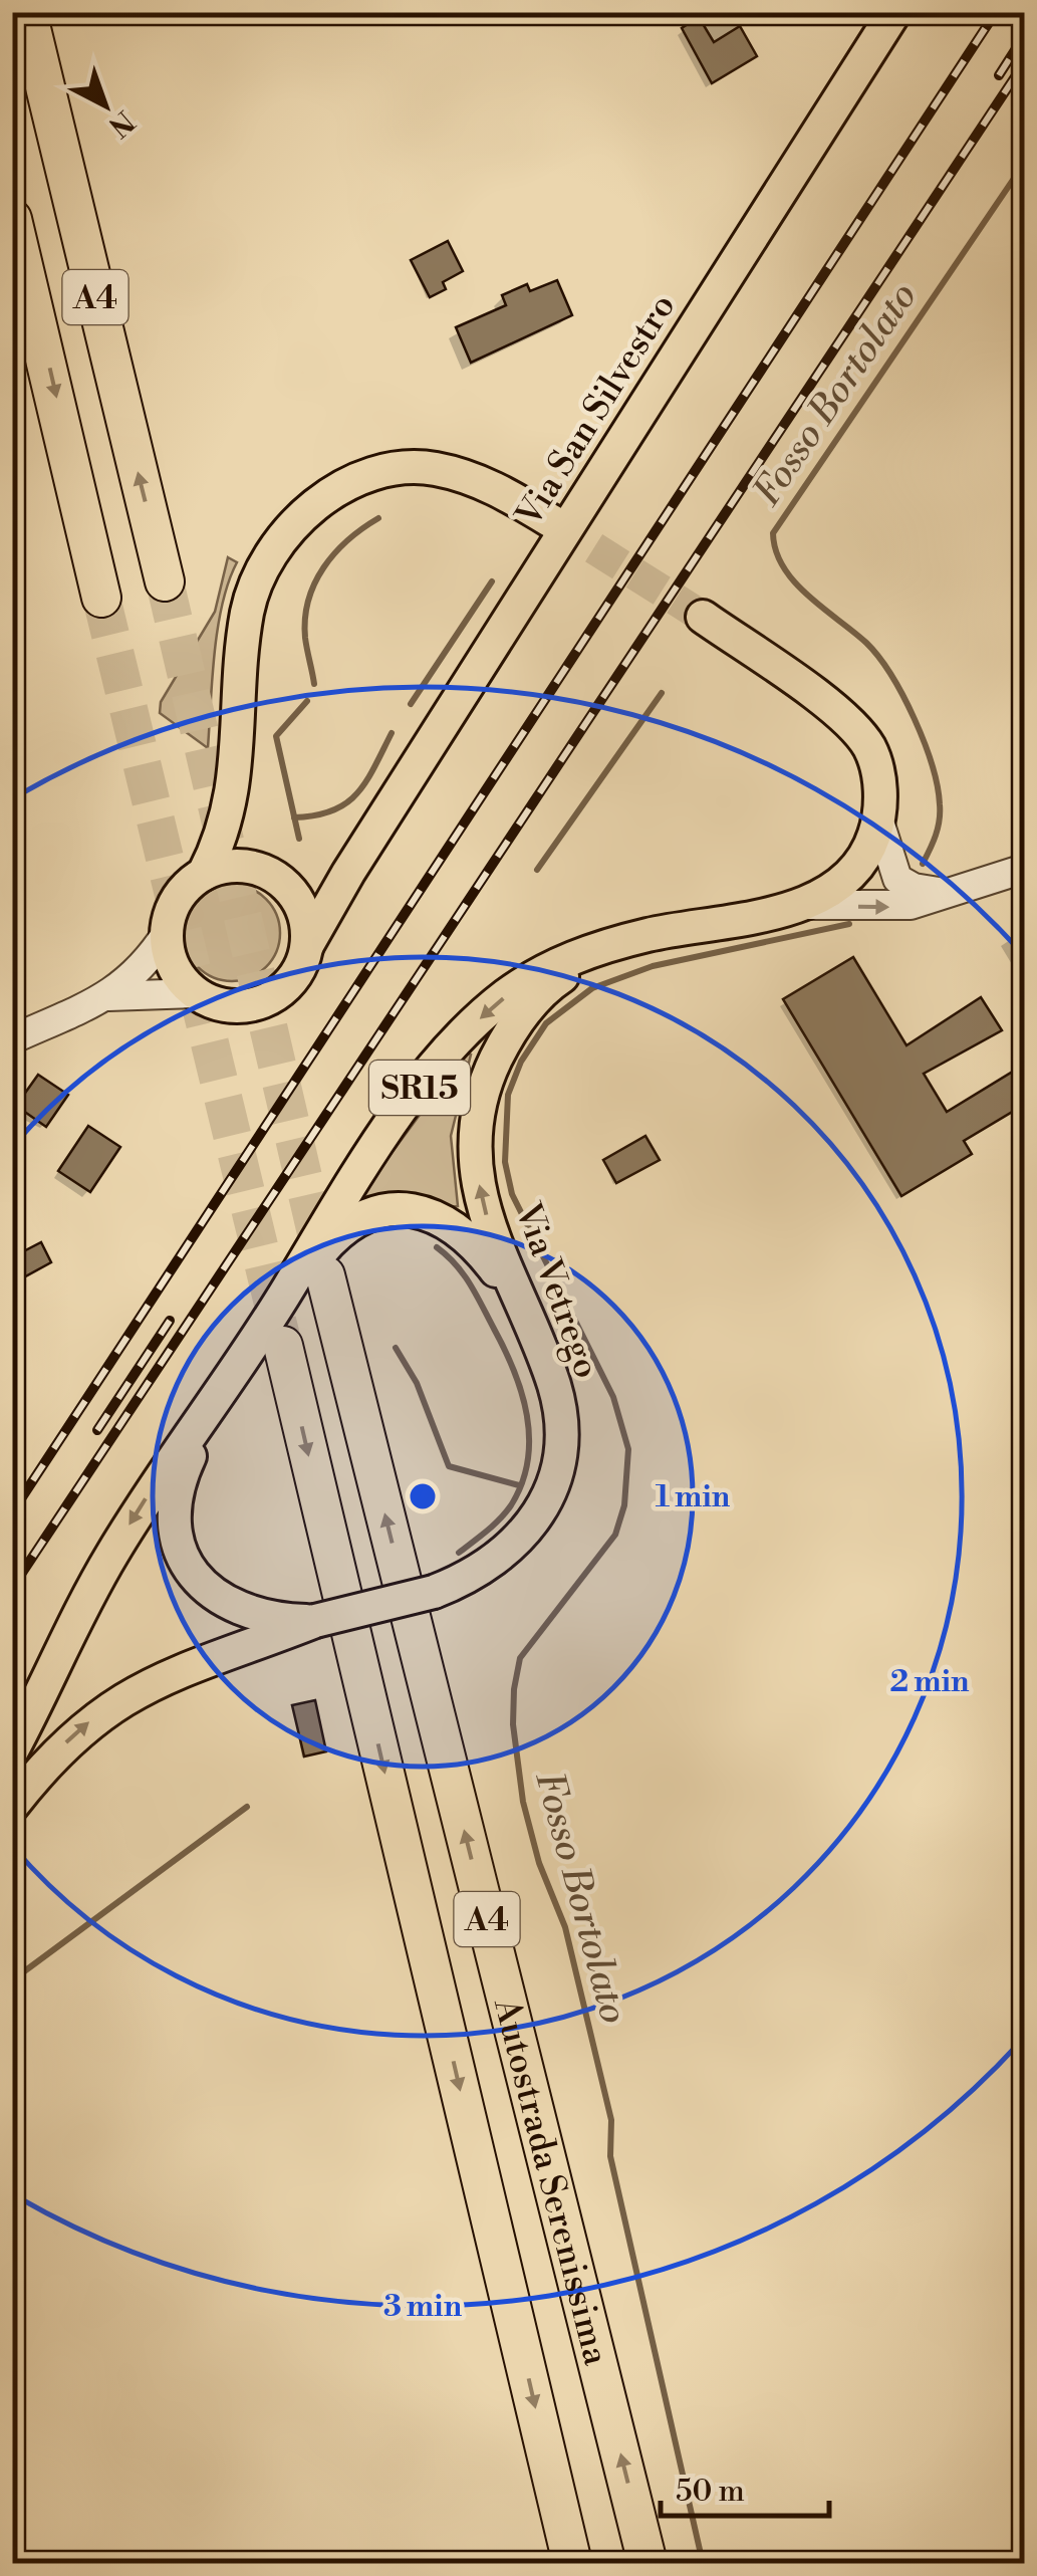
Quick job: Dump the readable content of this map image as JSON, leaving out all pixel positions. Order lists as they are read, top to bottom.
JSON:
{
  "streets": {
    "highway": ["A4", "Autostrada Serenissima"],
    "main road": ["Via San Silvestro", "SR15", "Via Vetrego"]
  },
  "crossings": [
    ["SR15", "Via Vetrego"]
  ],
  "water": ["Fosso Bortolato"],
  "scale_bar": "50 m",
  "north": "bottom right",
  "rings": ["1 min", "2 min", "3 min"]
}
